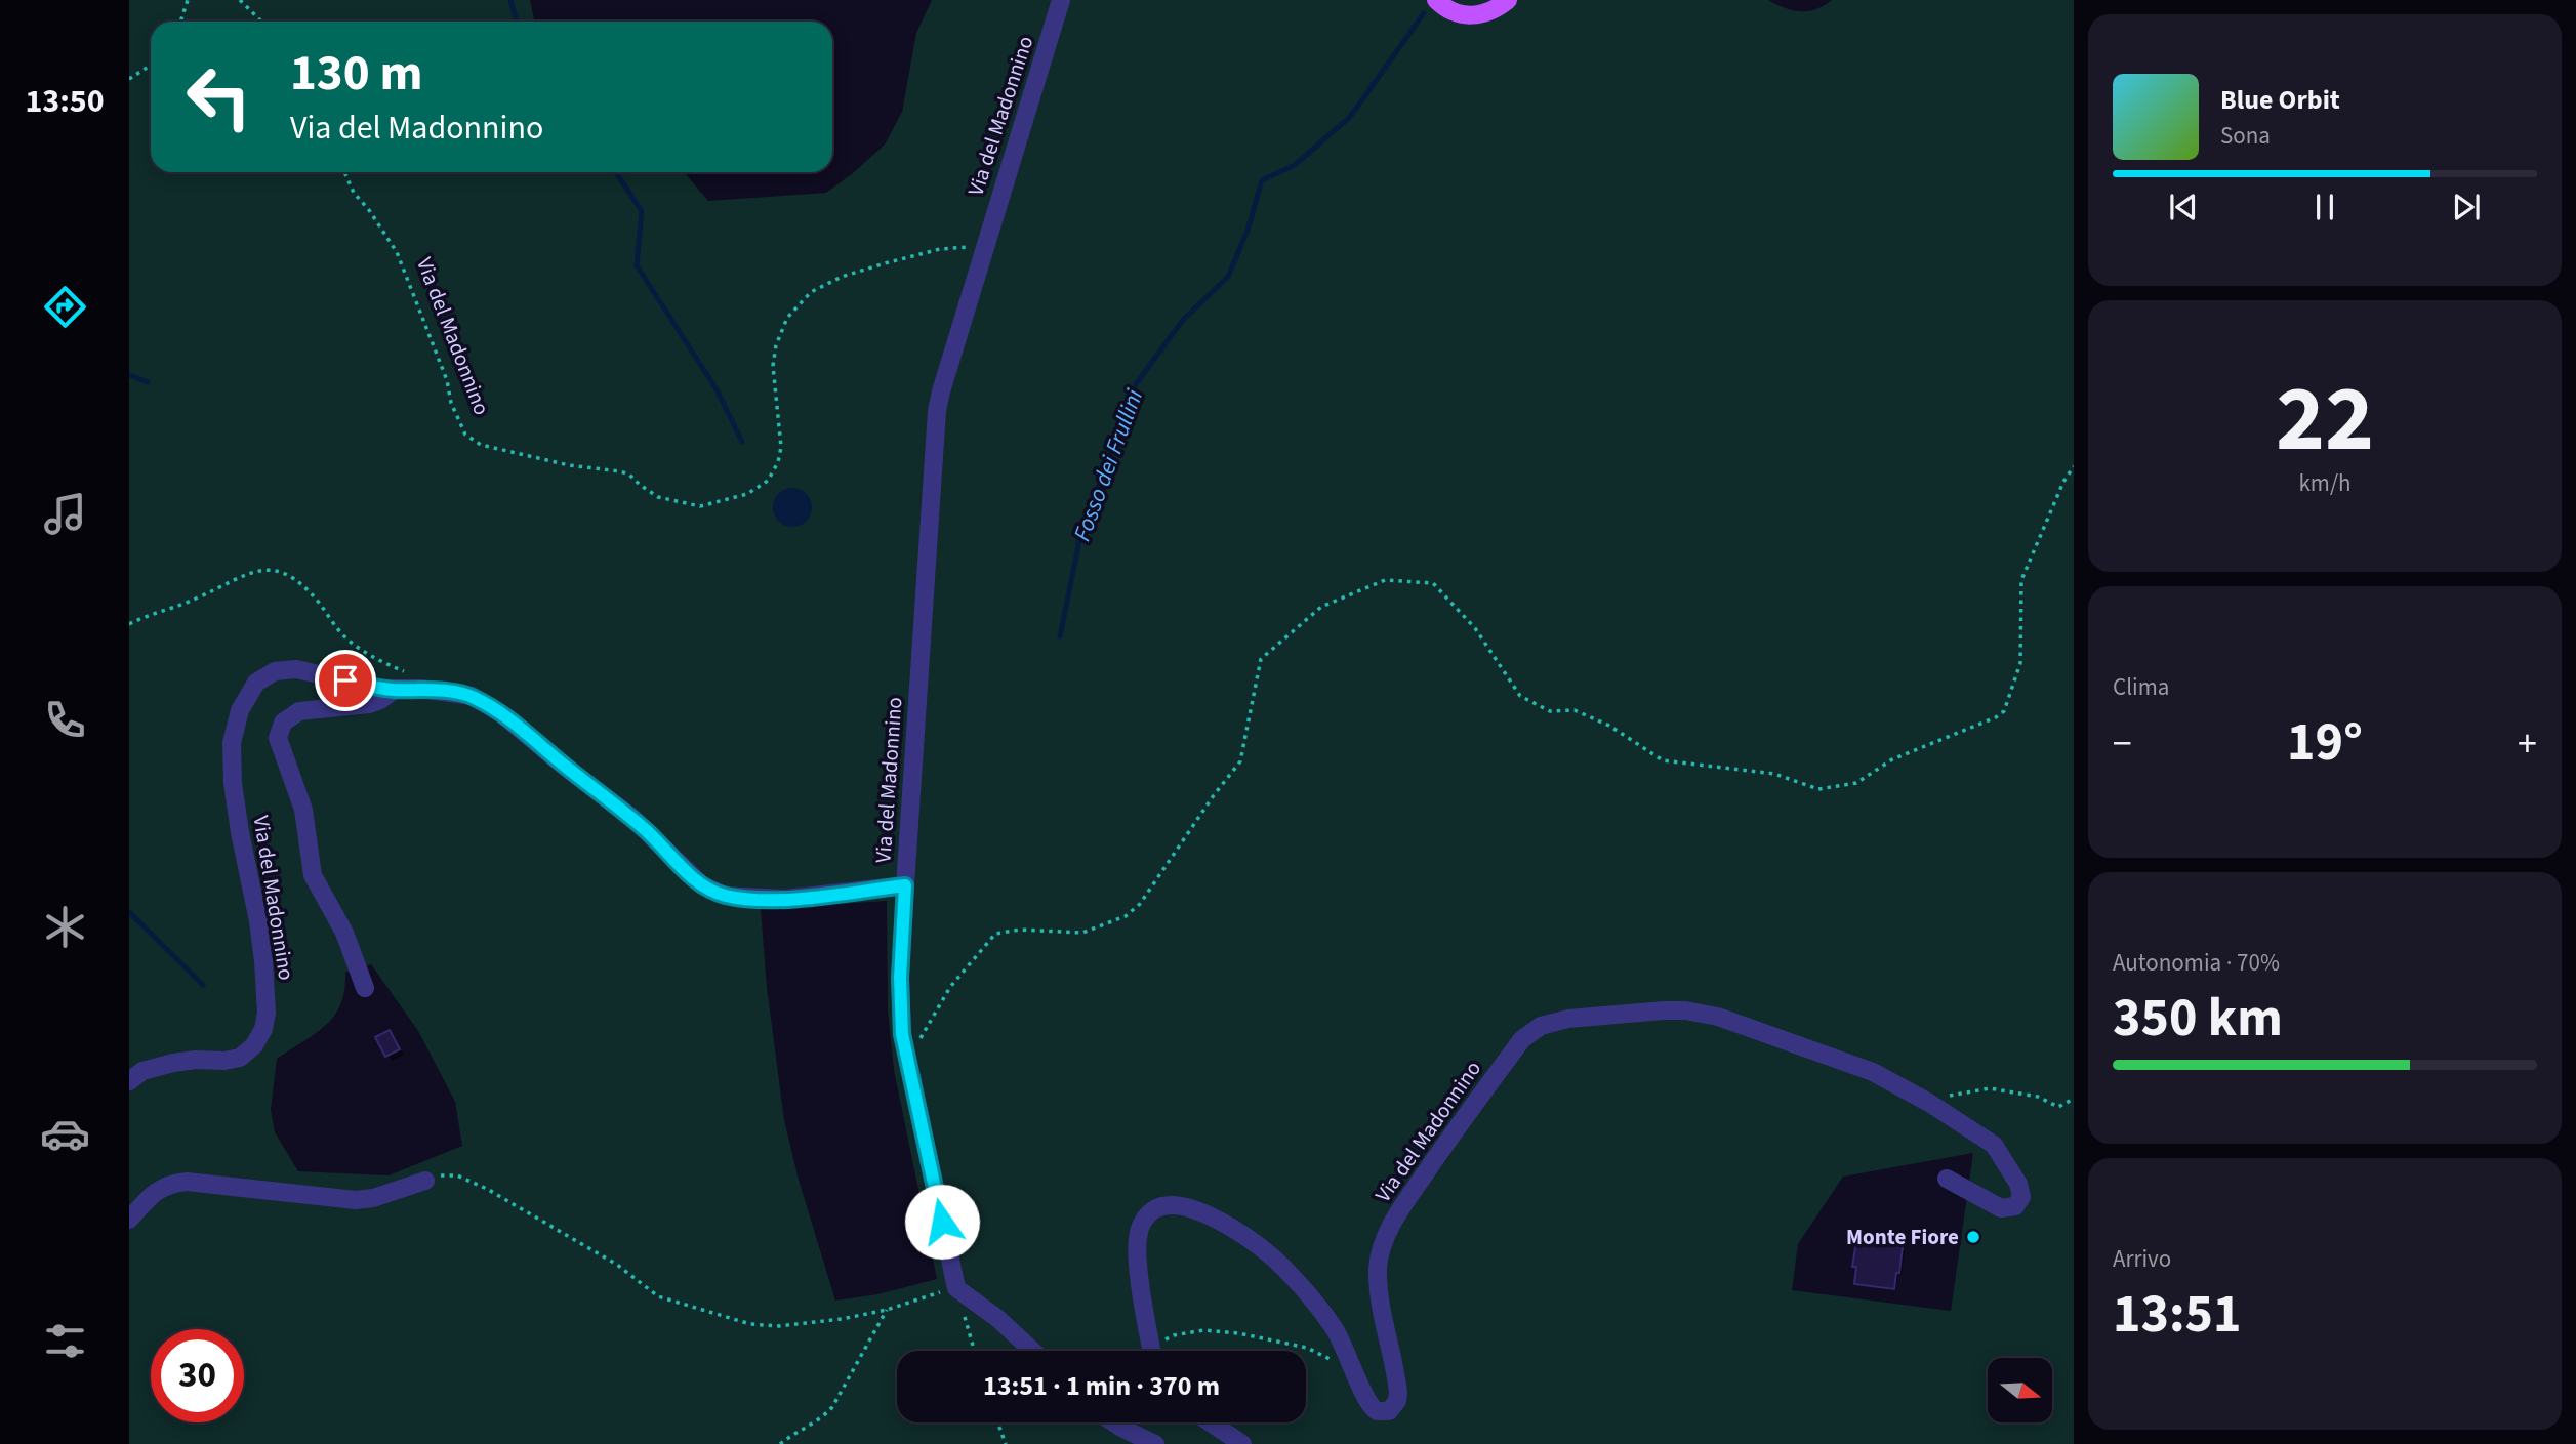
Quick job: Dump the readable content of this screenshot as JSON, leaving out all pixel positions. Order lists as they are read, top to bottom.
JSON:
{
  "streets": {
    "street": ["Via del Madonnino"]
  },
  "water": ["Fosso dei Frullini"],
  "places": ["Monte Fiore"],
  "north": "right",
  "page": {
    "tabs": "13:50",
    "turn": ["130 m", "Via del Madonnino"],
    "song": ["Blue Orbit", "Sona"],
    "tile": [
      ["22", "km/h"],
      "Clima",
      ["Autonomia · 70%", "350 km"],
      ["Arrivo", "13:51"]
    ],
    "heat": ["−", "19°", "+"],
    "limit": "30",
    "trip": "13:51 · 1 min · 370 m"
  }
}
